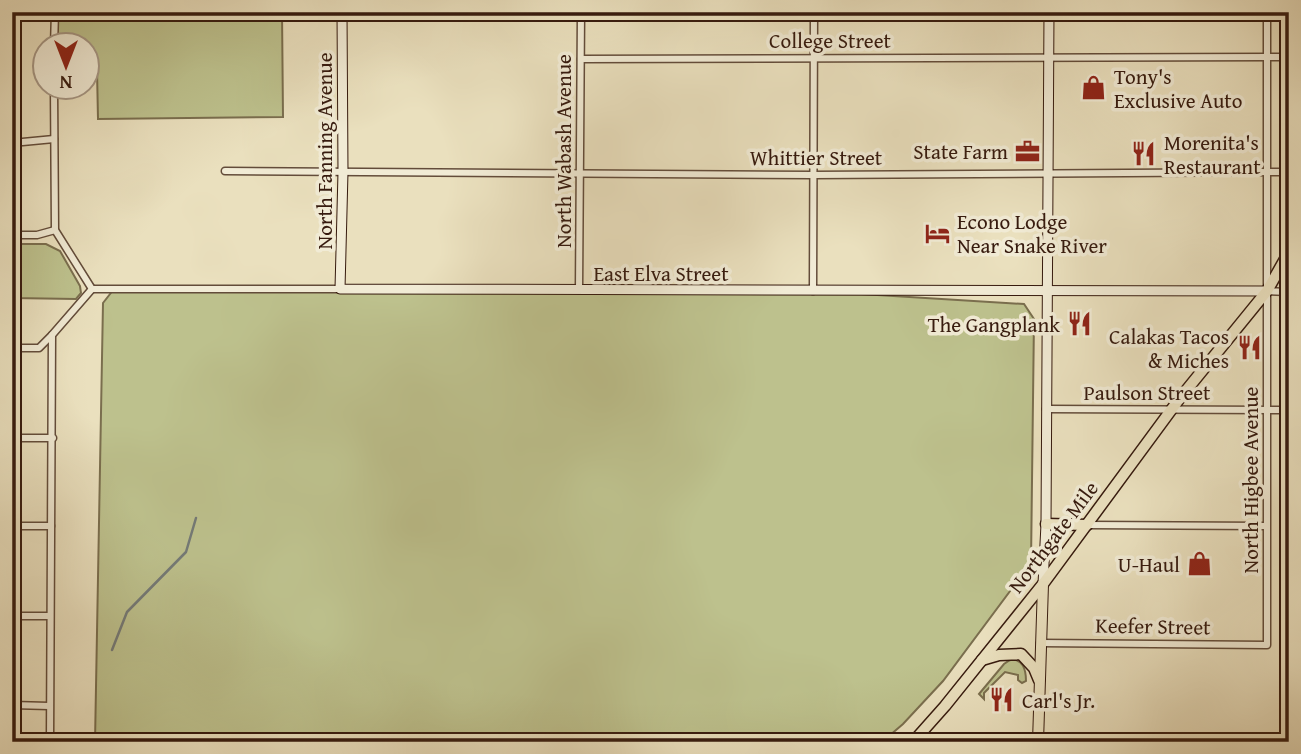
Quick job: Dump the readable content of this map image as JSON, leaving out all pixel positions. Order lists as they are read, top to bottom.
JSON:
{
  "streets": {
    "highway": ["Northgate Mile"],
    "street": [
      "College Street",
      "North Fanning Avenue",
      "North Wabash Avenue",
      "Whittier Street",
      "East Elva Street",
      "Paulson Street",
      "North Higbee Avenue",
      "Keefer Street"
    ]
  },
  "crossings": [
    ["College Street", "North Wabash Avenue"],
    ["North Fanning Avenue", "Whittier Street"],
    ["North Fanning Avenue", "East Elva Street"],
    ["North Wabash Avenue", "Whittier Street"],
    ["North Wabash Avenue", "East Elva Street"],
    ["Whittier Street", "North Higbee Avenue"],
    ["East Elva Street", "North Higbee Avenue"],
    ["East Elva Street", "Northgate Mile"],
    ["Paulson Street", "North Higbee Avenue"],
    ["Paulson Street", "Northgate Mile"],
    ["North Higbee Avenue", "Northgate Mile"],
    ["North Higbee Avenue", "Keefer Street"]
  ],
  "places": {
    "shop": ["Tony's Exclusive Auto", "U-Haul"],
    "office": ["State Farm"],
    "restaurant": [
      "Morenita's Restaurant",
      "The Gangplank",
      "Calakas Tacos & Miches",
      "Carl's Jr."
    ],
    "hotel": ["Econo Lodge Near Snake River"]
  },
  "north": "bottom"
}
